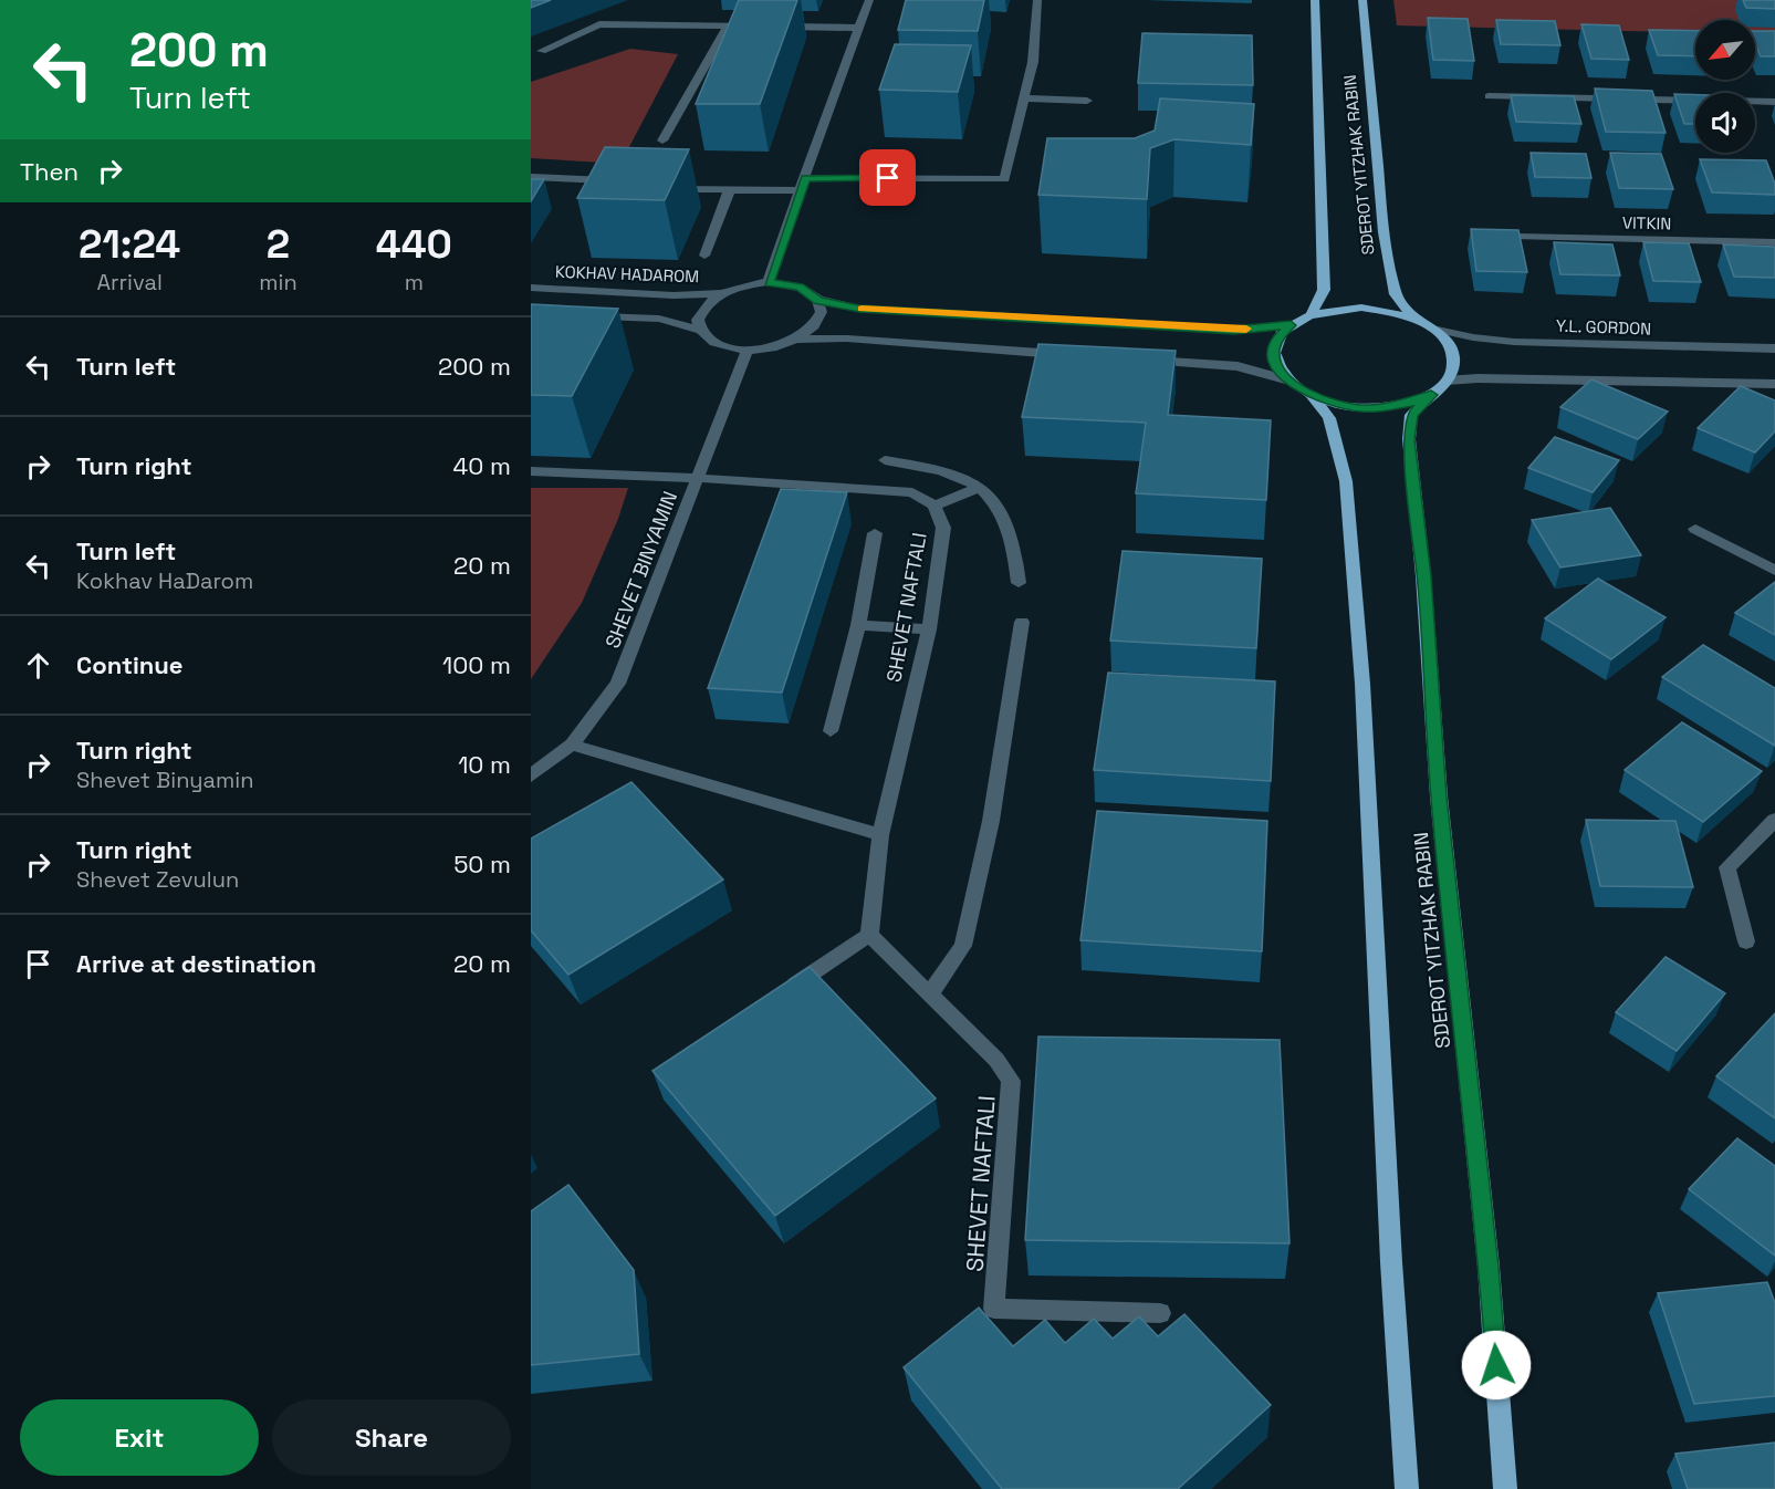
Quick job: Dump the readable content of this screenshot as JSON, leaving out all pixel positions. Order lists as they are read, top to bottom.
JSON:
{
  "streets": {
    "main road": ["SDEROT YITZHAK RABIN"],
    "street": [
      "VITKIN",
      "KOKHAV HADAROM",
      "Y.L. GORDON",
      "SHEVET BINYAMIN",
      "SHEVET NAFTALI"
    ]
  },
  "crossings": [
    ["SDEROT YITZHAK RABIN", "Y.L. GORDON"],
    ["SHEVET BINYAMIN", "SHEVET NAFTALI"]
  ],
  "north": "bottom left",
  "page": {
    "turn": ["200 m", "Turn left"],
    "then": "Then",
    "eta": [
      "21:24",
      "Arrival",
      "2",
      "min",
      "440",
      "m"
    ],
    "list": [
      {
        "name": "Turn left",
        "value": "200 m"
      },
      {
        "name": "Turn right",
        "value": "40 m"
      },
      {
        "name": "Turn left",
        "note": "Kokhav HaDarom",
        "value": "20 m"
      },
      {
        "name": "Continue",
        "value": "100 m"
      },
      {
        "name": "Turn right",
        "note": "Shevet Binyamin",
        "value": "10 m"
      },
      {
        "name": "Turn right",
        "note": "Shevet Zevulun",
        "value": "50 m"
      },
      {
        "name": "Arrive at destination",
        "value": "20 m"
      }
    ],
    "buttons": ["Exit", "Share"]
  }
}
